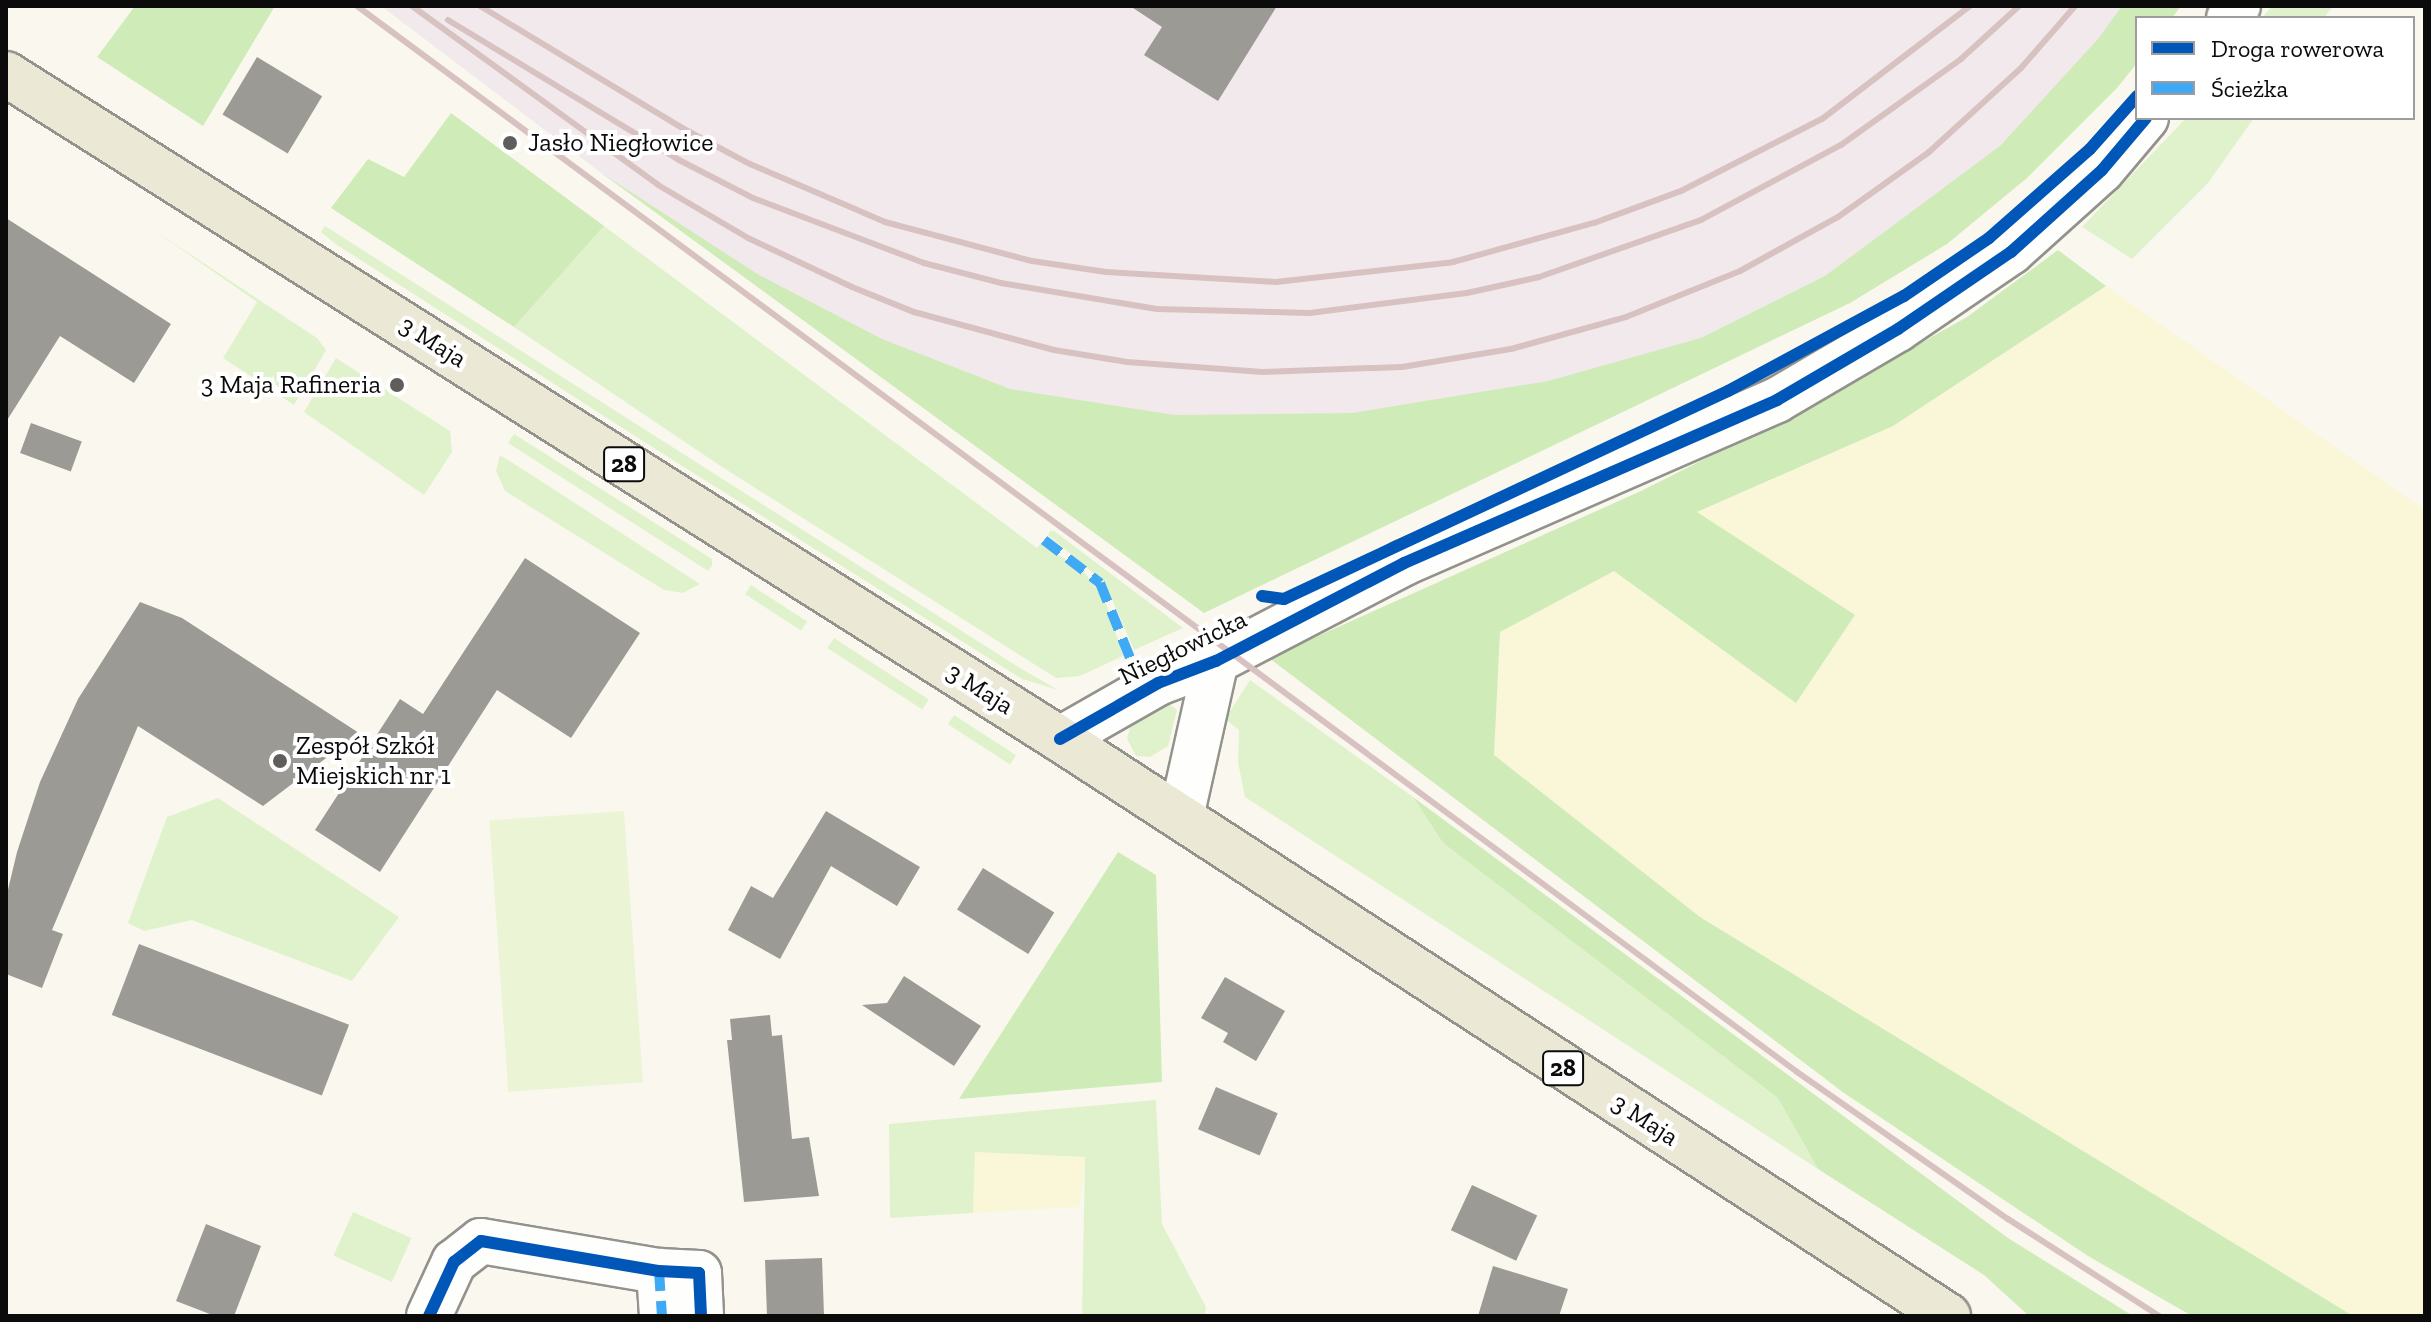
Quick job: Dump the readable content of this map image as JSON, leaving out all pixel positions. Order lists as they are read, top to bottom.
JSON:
{
  "streets": {
    "main road": ["3 Maja", "28"],
    "street": ["Niegłowicka"]
  },
  "crossings": [
    ["3 Maja", "Niegłowicka"]
  ],
  "places": ["Jasło Niegłowice", "3 Maja Rafineria", "Zespół Szkół Miejskich nr 1"],
  "legend": ["Droga rowerowa", "Ścieżka"]
}
